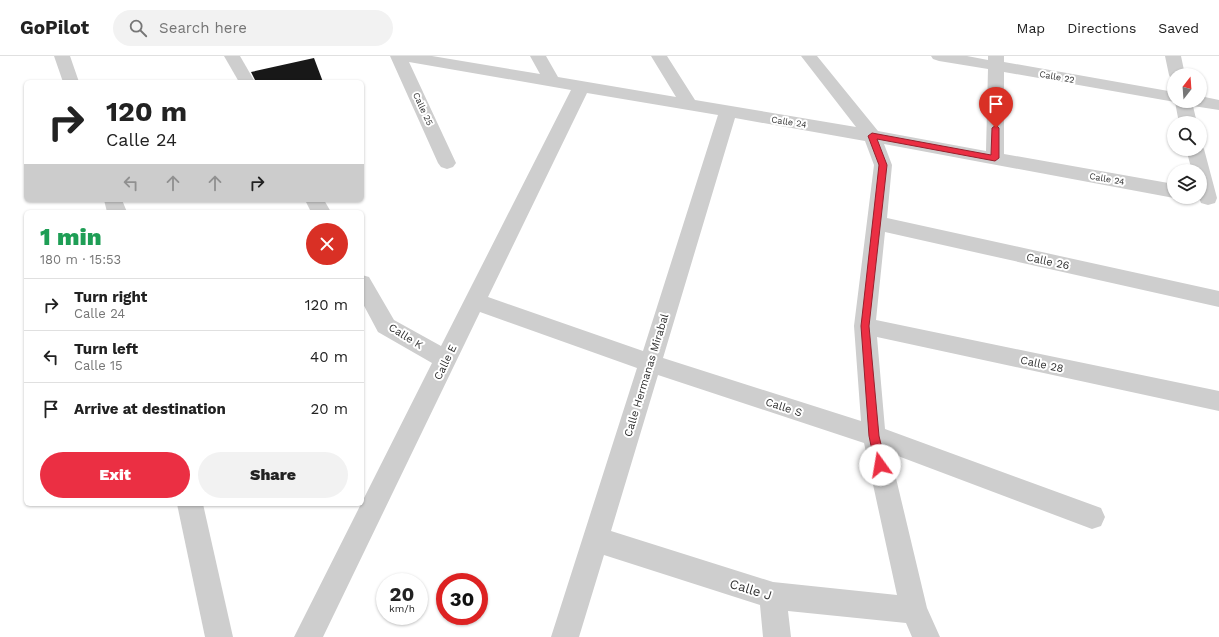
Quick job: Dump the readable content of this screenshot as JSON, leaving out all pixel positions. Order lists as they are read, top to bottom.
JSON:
{
  "streets": {
    "street": [
      "Calle 22",
      "Calle 25",
      "Calle 24",
      "Calle 26",
      "Calle K",
      "Calle E",
      "Calle 28",
      "Calle Hermanas Mirabal",
      "Calle S",
      "Calle J"
    ]
  },
  "crossings": [
    ["Calle 24", "Calle E"],
    ["Calle 24", "Calle Hermanas Mirabal"],
    ["Calle K", "Calle E"],
    ["Calle E", "Calle S"],
    ["Calle Hermanas Mirabal", "Calle S"],
    ["Calle Hermanas Mirabal", "Calle J"]
  ],
  "north": "top",
  "page": {
    "header": "GoPilot",
    "search": "Search here",
    "nav": ["Map", "Directions", "Saved"],
    "turn": ["120 m", "Calle 24"],
    "heading": ["1 min", "180 m · 15:53"],
    "list": [
      {
        "name": "Turn right",
        "note": "Calle 24",
        "value": "120 m"
      },
      {
        "name": "Turn left",
        "note": "Calle 15",
        "value": "40 m"
      },
      {
        "name": "Arrive at destination",
        "value": "20 m"
      }
    ],
    "buttons": ["Exit", "Share"],
    "speed": "20 km/h",
    "limit": "30"
  }
}
